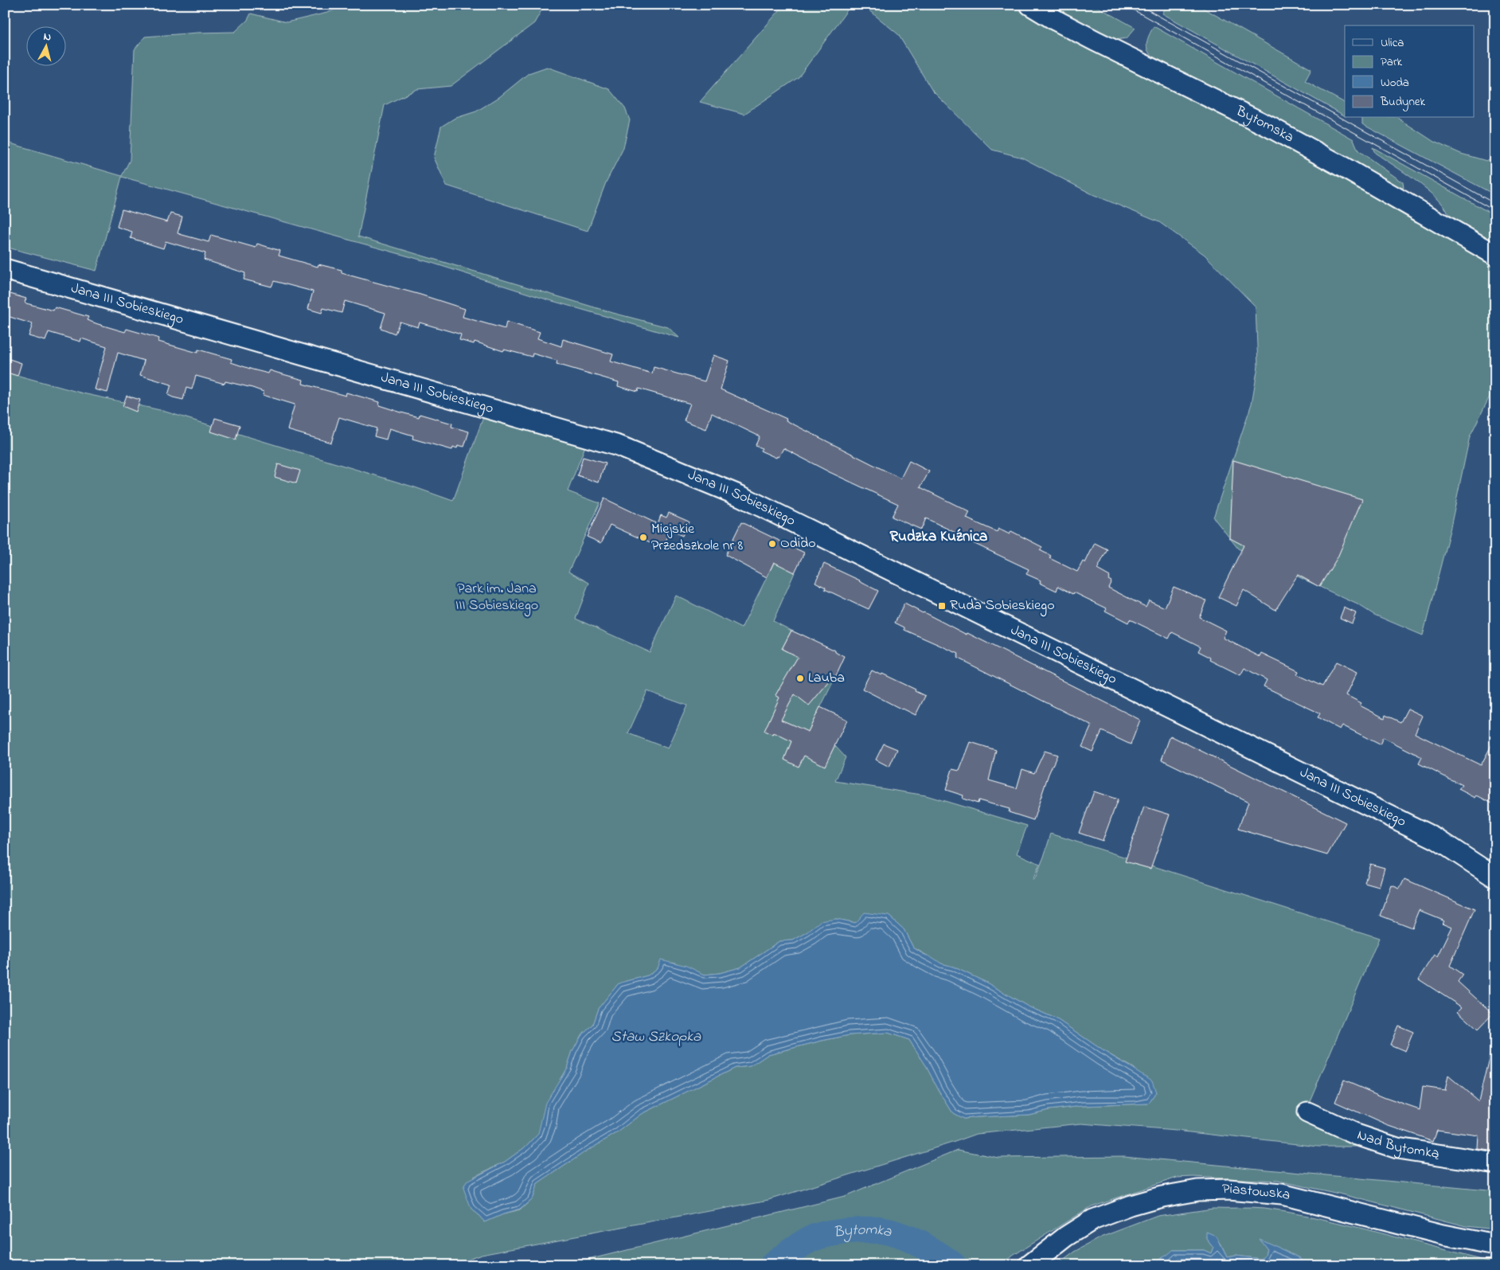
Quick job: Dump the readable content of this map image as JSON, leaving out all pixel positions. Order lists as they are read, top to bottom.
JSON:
{
  "streets": {
    "street": [
      "Bytomska",
      "Jana III Sobieskiego",
      "Nad Bytomką",
      "Piastowska"
    ]
  },
  "districts": ["Rudzka Kuźnica"],
  "water": ["Staw Szkopka", "Bytomka"],
  "parks": ["Park im. Jana III Sobieskiego"],
  "places": {
    "other": ["Miejskie Przedszkole nr 8", "Odido", "Lauba"],
    "transit": ["Ruda Sobieskiego"]
  },
  "legend": [
    "Ulica",
    "Park",
    "Woda",
    "Budynek"
  ],
  "north": "top"
}
